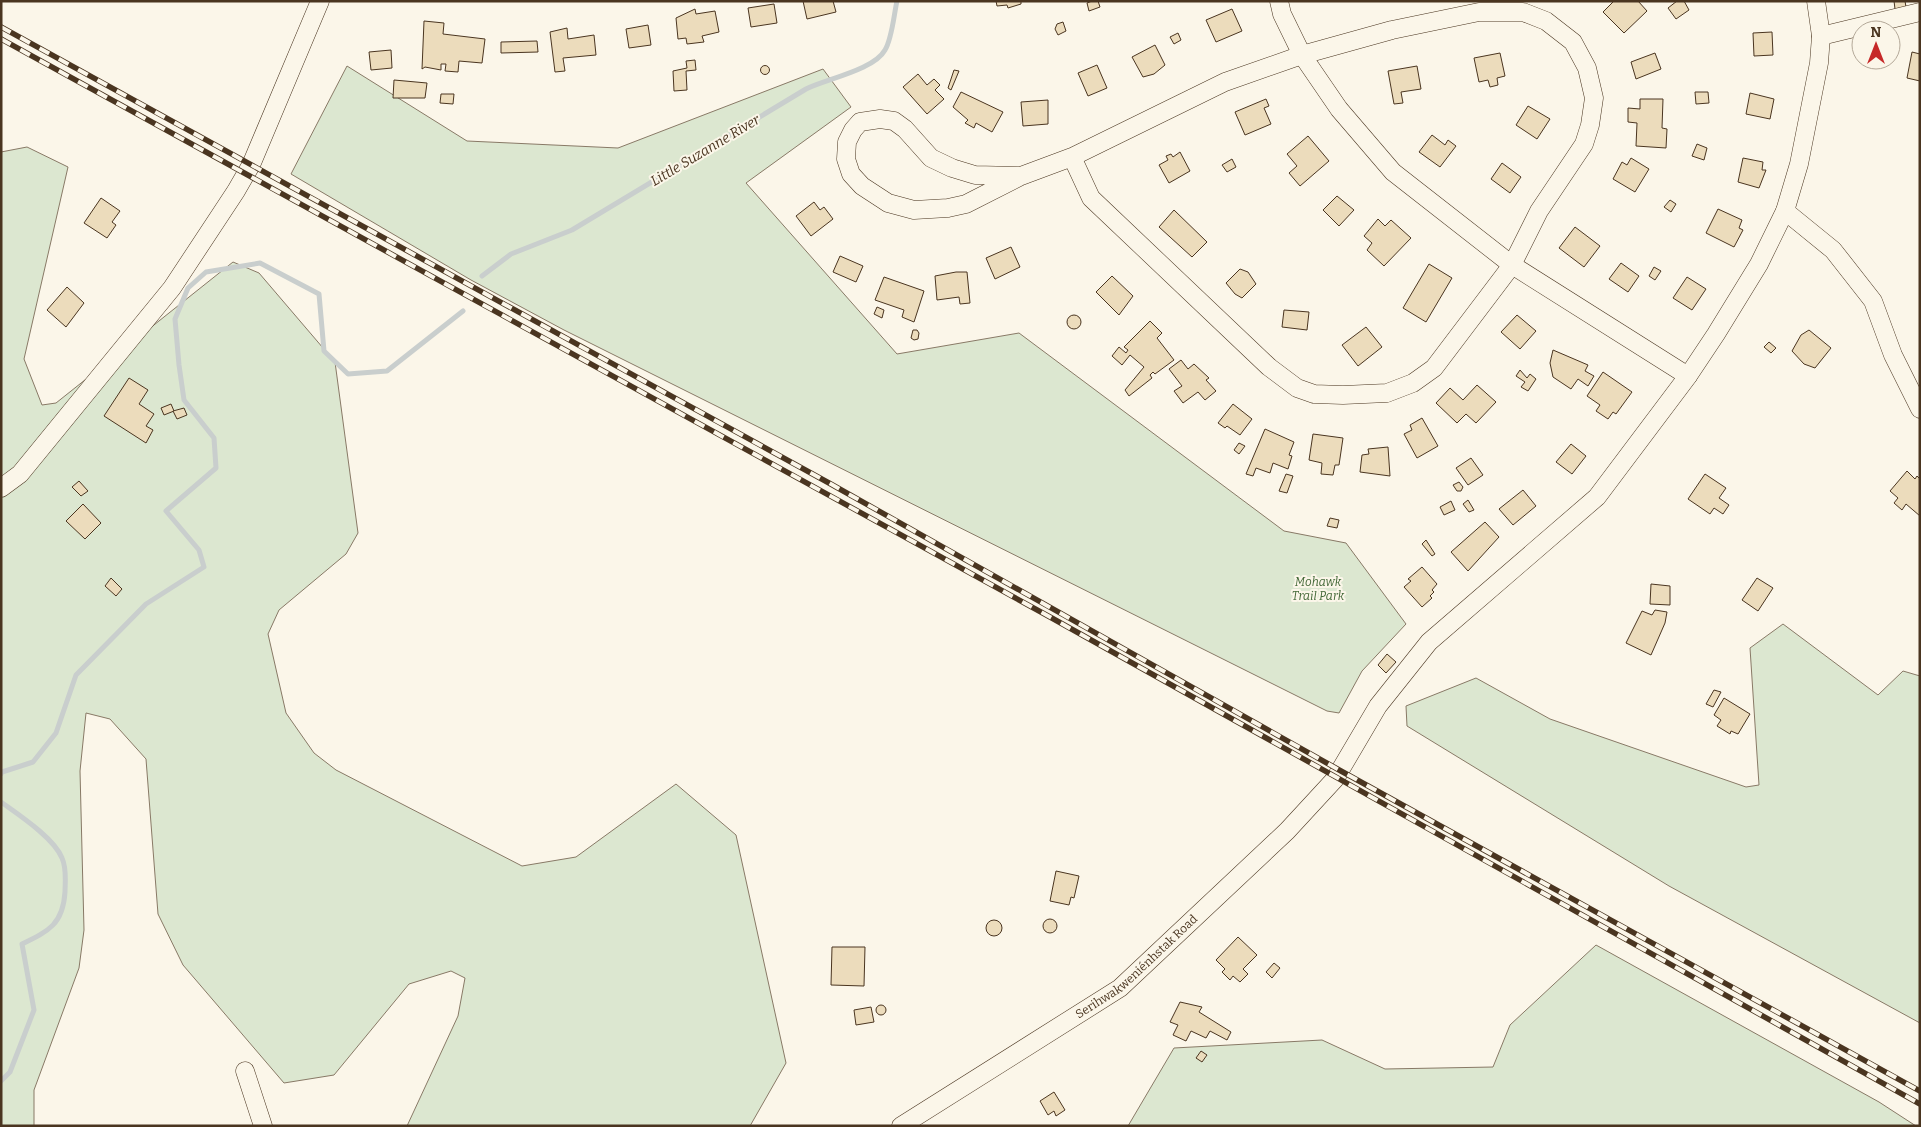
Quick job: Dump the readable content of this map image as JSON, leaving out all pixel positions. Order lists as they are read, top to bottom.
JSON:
{
  "streets": {
    "street": ["Serihwakweniénhstak Road"]
  },
  "water": ["Little Suzanne River"],
  "parks": ["Mohawk Trail Park"],
  "north": "top"
}
